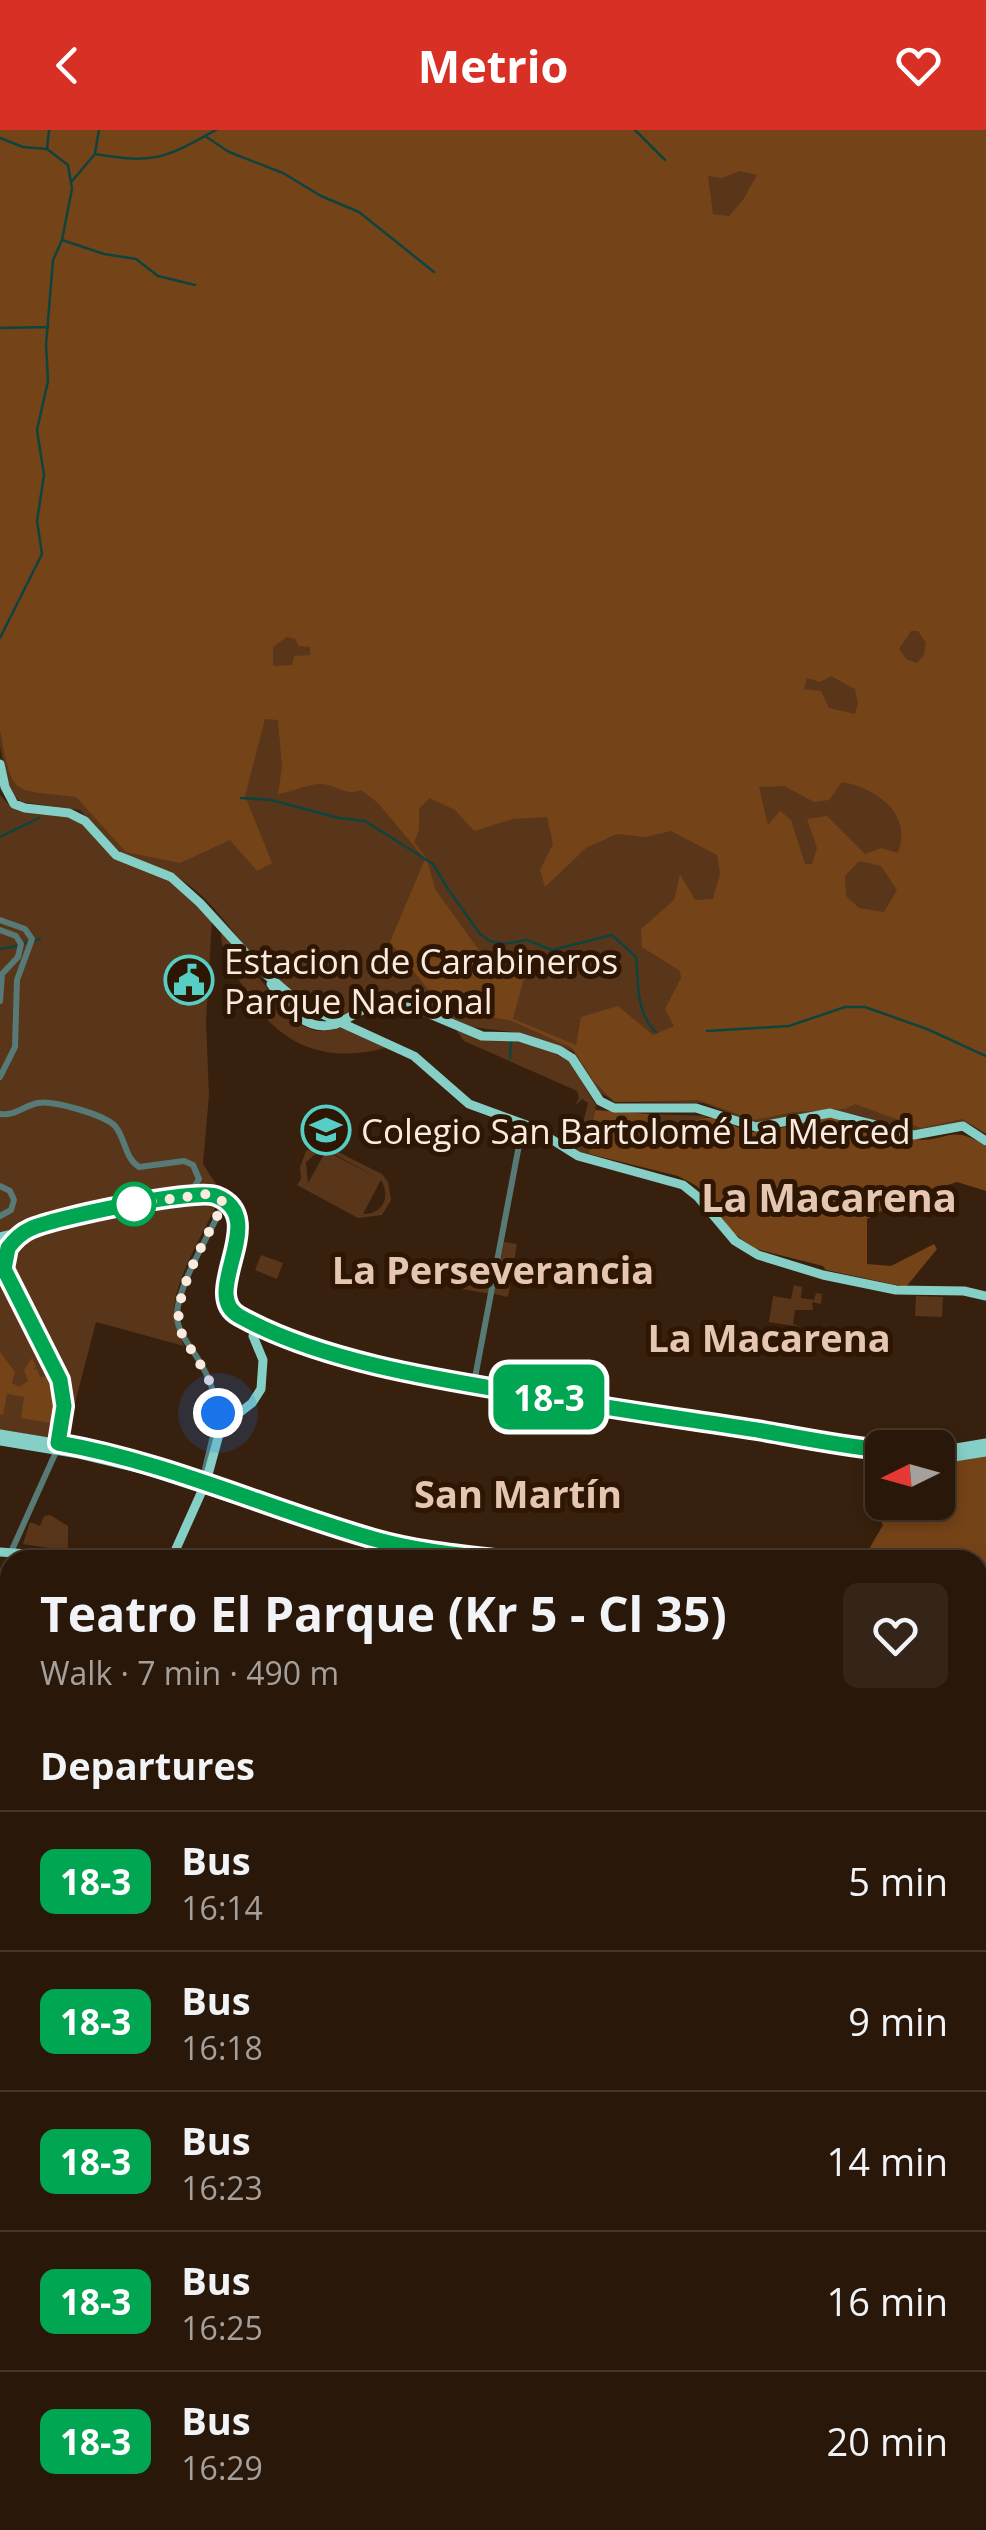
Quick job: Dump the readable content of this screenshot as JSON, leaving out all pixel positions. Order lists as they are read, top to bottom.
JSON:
{
  "districts": [
    "La Macarena",
    "La Perseverancia",
    "La Macarena",
    "San Martín"
  ],
  "places": {
    "public building": ["Estacion de Carabineros Parque Nacional"],
    "school or university": ["Colegio San Bartolomé La Merced"]
  },
  "lines": ["bus line 18-3"],
  "north": "left",
  "page": {
    "header": "Metrio",
    "on_map": "18-3",
    "heading": [
      ["Teatro El Parque (Kr 5 - Cl 35)", "Walk · 7 min · 490 m"],
      "Departures"
    ],
    "list": [
      {
        "mark": "18-3",
        "name": "Bus",
        "note": "16:14",
        "value": "5 min"
      },
      {
        "mark": "18-3",
        "name": "Bus",
        "note": "16:18",
        "value": "9 min"
      },
      {
        "mark": "18-3",
        "name": "Bus",
        "note": "16:23",
        "value": "14 min"
      },
      {
        "mark": "18-3",
        "name": "Bus",
        "note": "16:25",
        "value": "16 min"
      },
      {
        "mark": "18-3",
        "name": "Bus",
        "note": "16:29",
        "value": "20 min"
      }
    ]
  }
}
